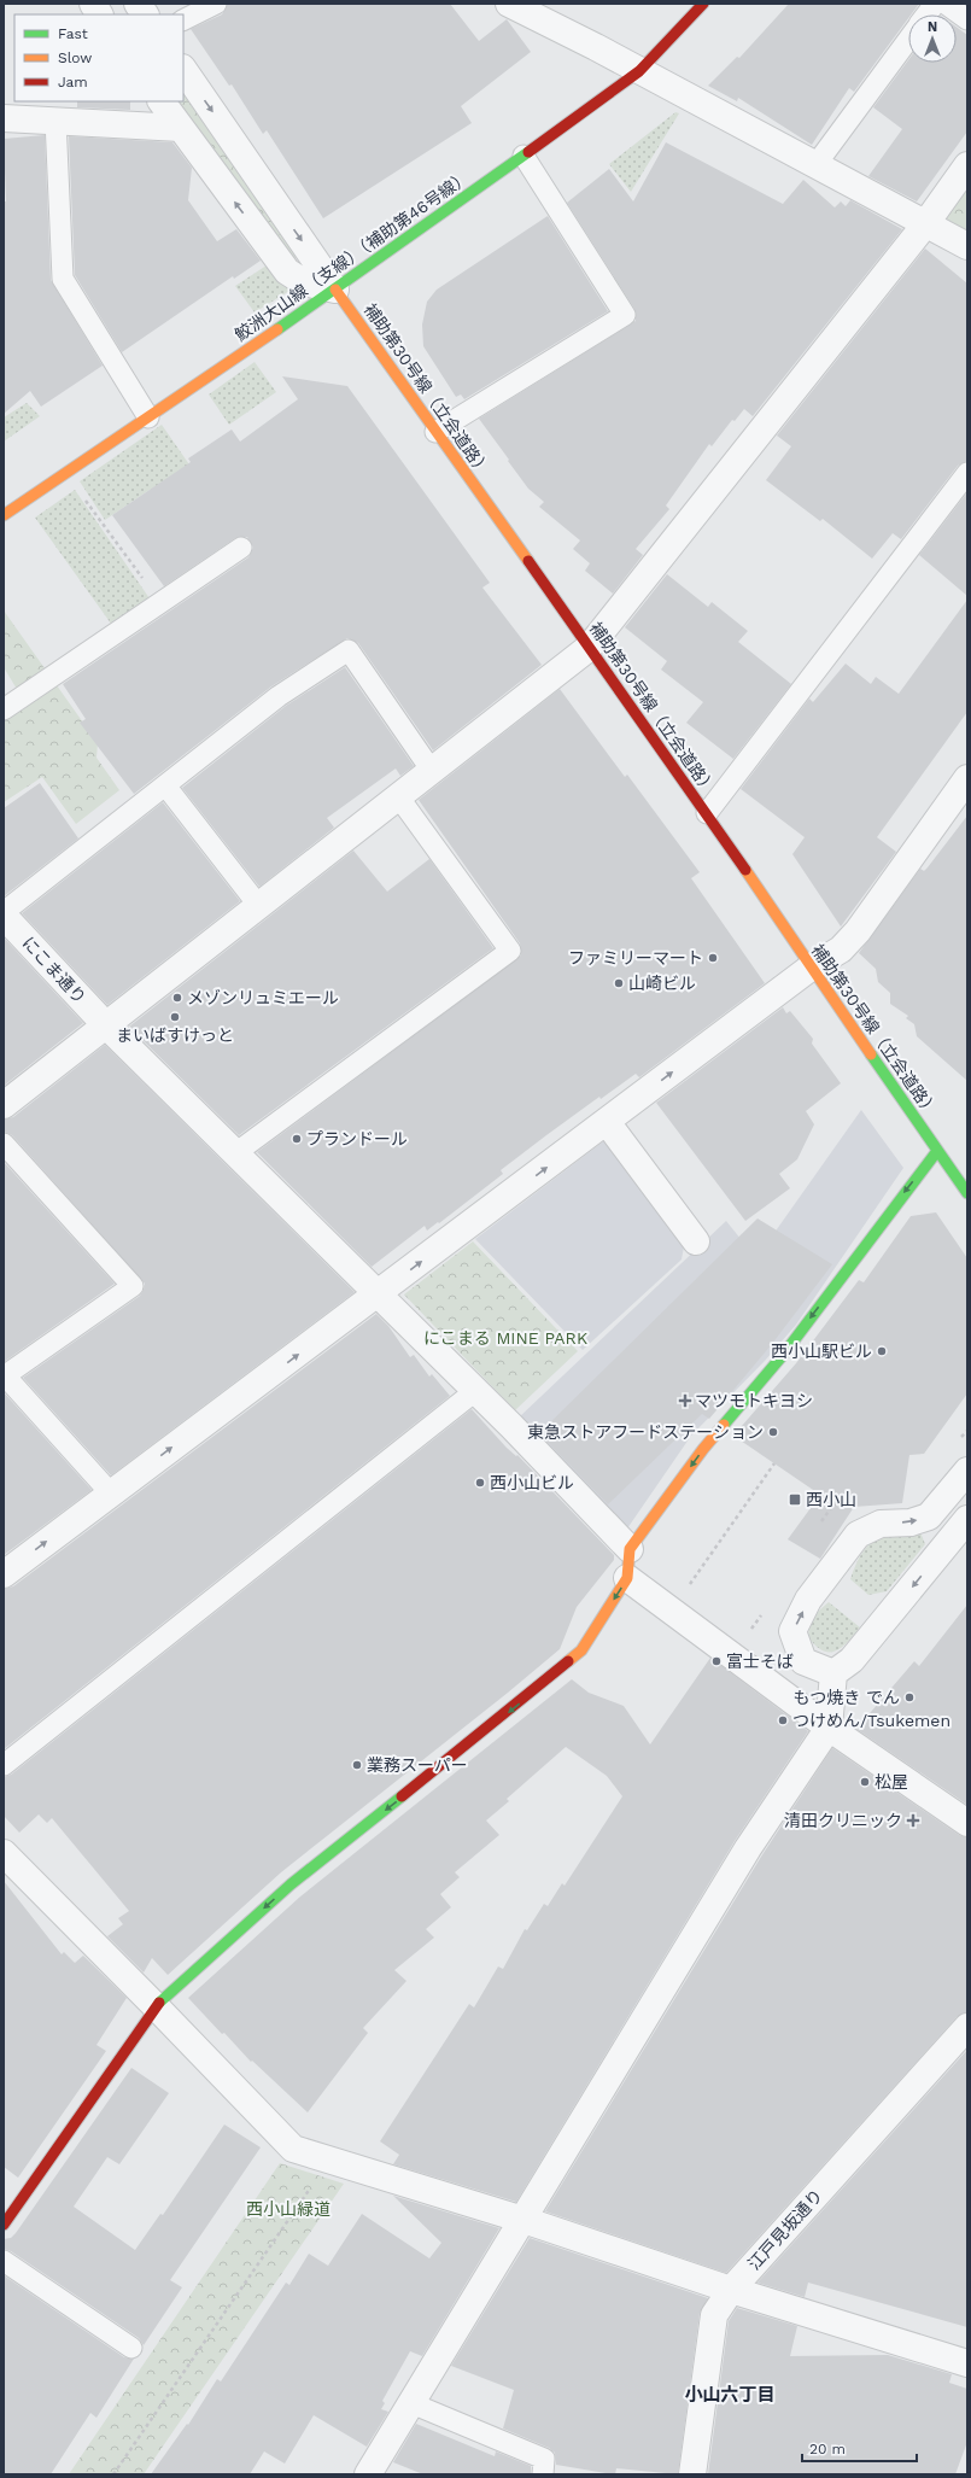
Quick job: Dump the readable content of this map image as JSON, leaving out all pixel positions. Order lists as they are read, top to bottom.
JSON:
{
  "streets": {
    "street": [
      "鮫洲大山線（支線）（補助第46号線）",
      "補助第30号線（立会道路）",
      "にこま通り",
      "江戸見坂通り"
    ]
  },
  "crossings": [
    ["鮫洲大山線（支線）（補助第46号線）", "補助第30号線（立会道路）"]
  ],
  "districts": ["小山六丁目"],
  "parks": ["にこまる MINE PARK", "西小山緑道"],
  "places": {
    "other": [
      "ファミリーマート",
      "山崎ビル",
      "メゾンリュミエール",
      "まいばすけっと",
      "プランドール",
      "西小山駅ビル",
      "東急ストアフードステーション",
      "西小山ビル",
      "富士そば",
      "もつ焼き でん",
      "つけめん/Tsukemen",
      "業務スーパー",
      "松屋"
    ],
    "health": ["マツモトキヨシ", "清田クリニック"],
    "transit": ["西小山"]
  },
  "legend": ["Fast", "Slow", "Jam"],
  "scale_bar": "20 m",
  "north": "top"
}
